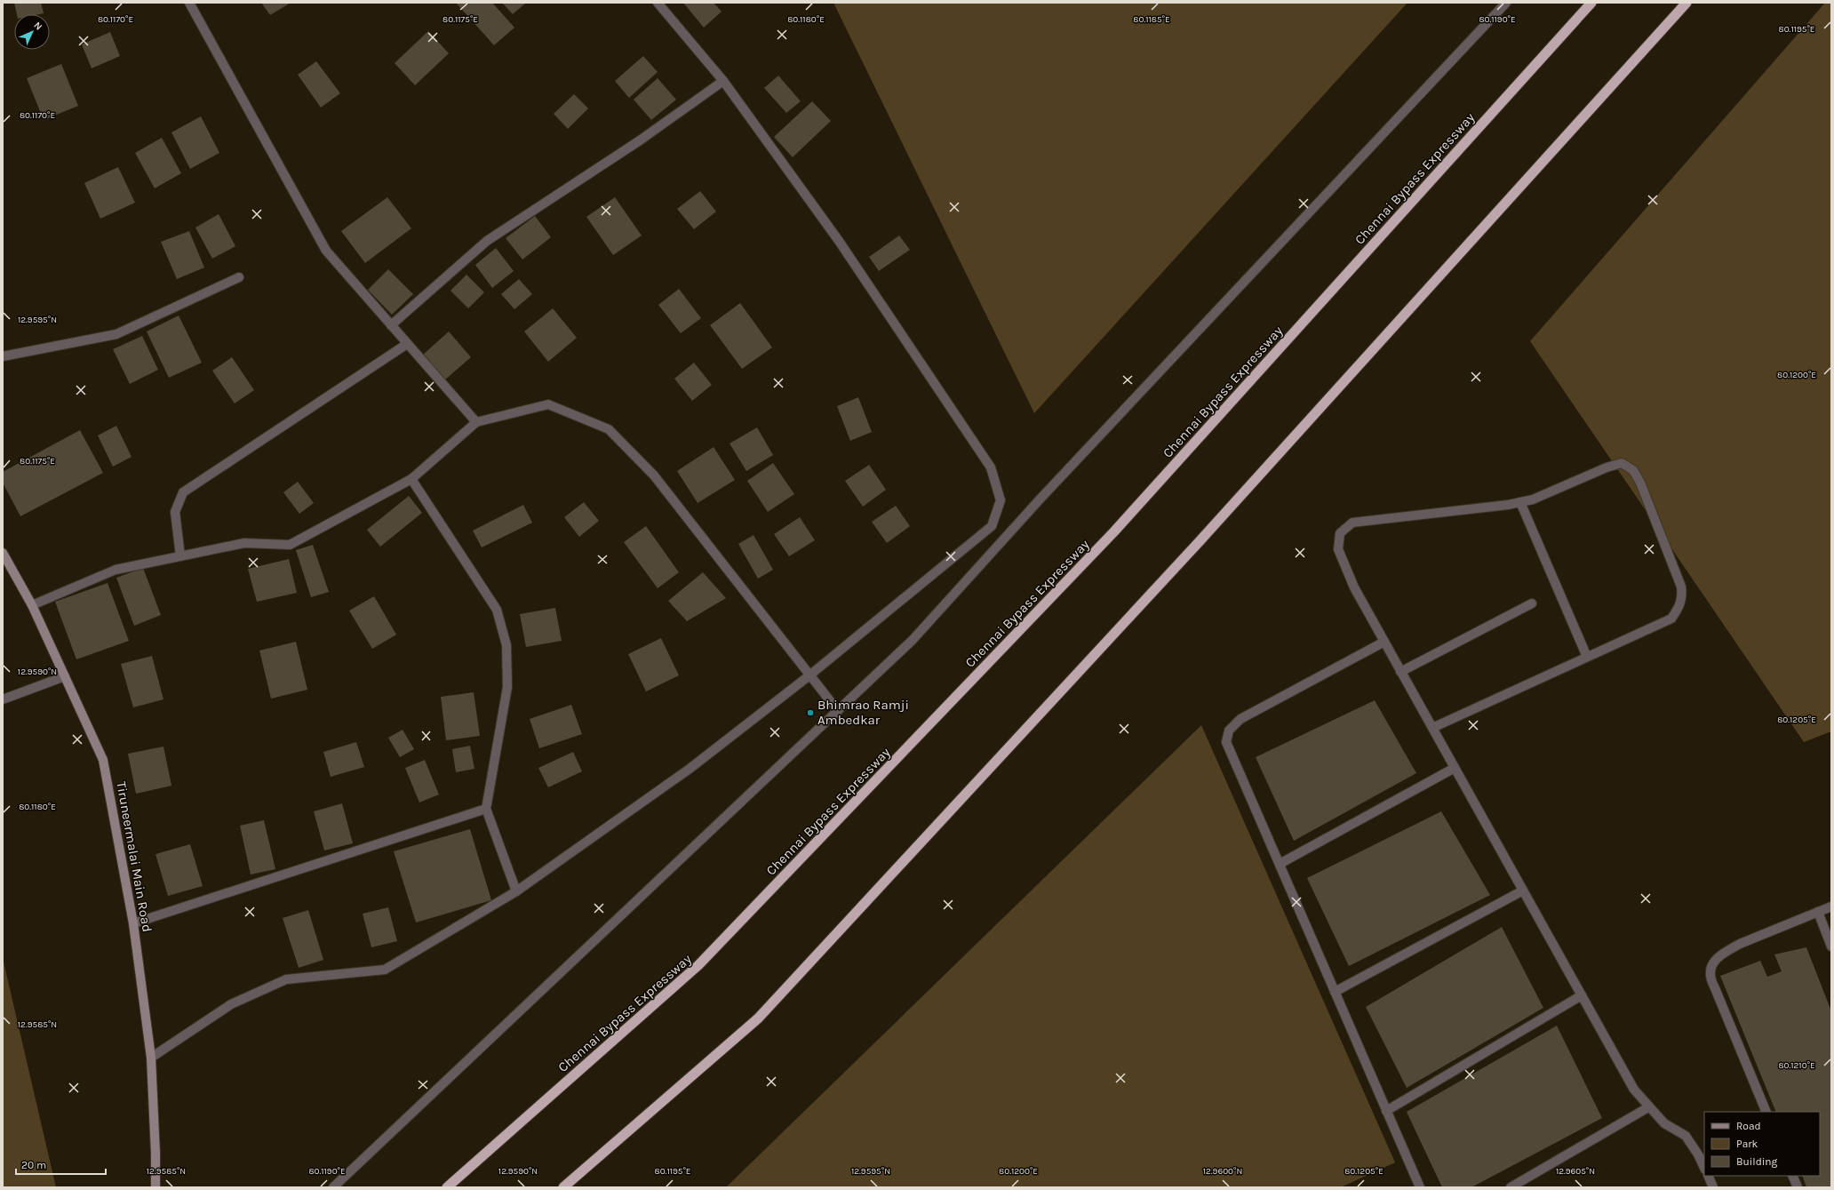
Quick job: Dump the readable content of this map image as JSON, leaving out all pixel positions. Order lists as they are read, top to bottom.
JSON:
{
  "streets": {
    "highway": ["Chennai Bypass Expressway"],
    "main road": ["Tiruneermalai Main Road"]
  },
  "places": ["Bhimrao Ramji Ambedkar"],
  "legend": ["Road", "Park", "Building"],
  "scale_bar": "20 m",
  "north": "top right",
  "coordinates": [
    "80.1170°E",
    "80.1175°E",
    "80.1180°E",
    "80.1185°E",
    "80.1190°E",
    "80.1195°E",
    "12.9595°N",
    "80.1200°E",
    "12.9590°N",
    "80.1205°E",
    "12.9585°N",
    "80.1210°E",
    "12.9600°N",
    "12.9605°N"
  ]
}
